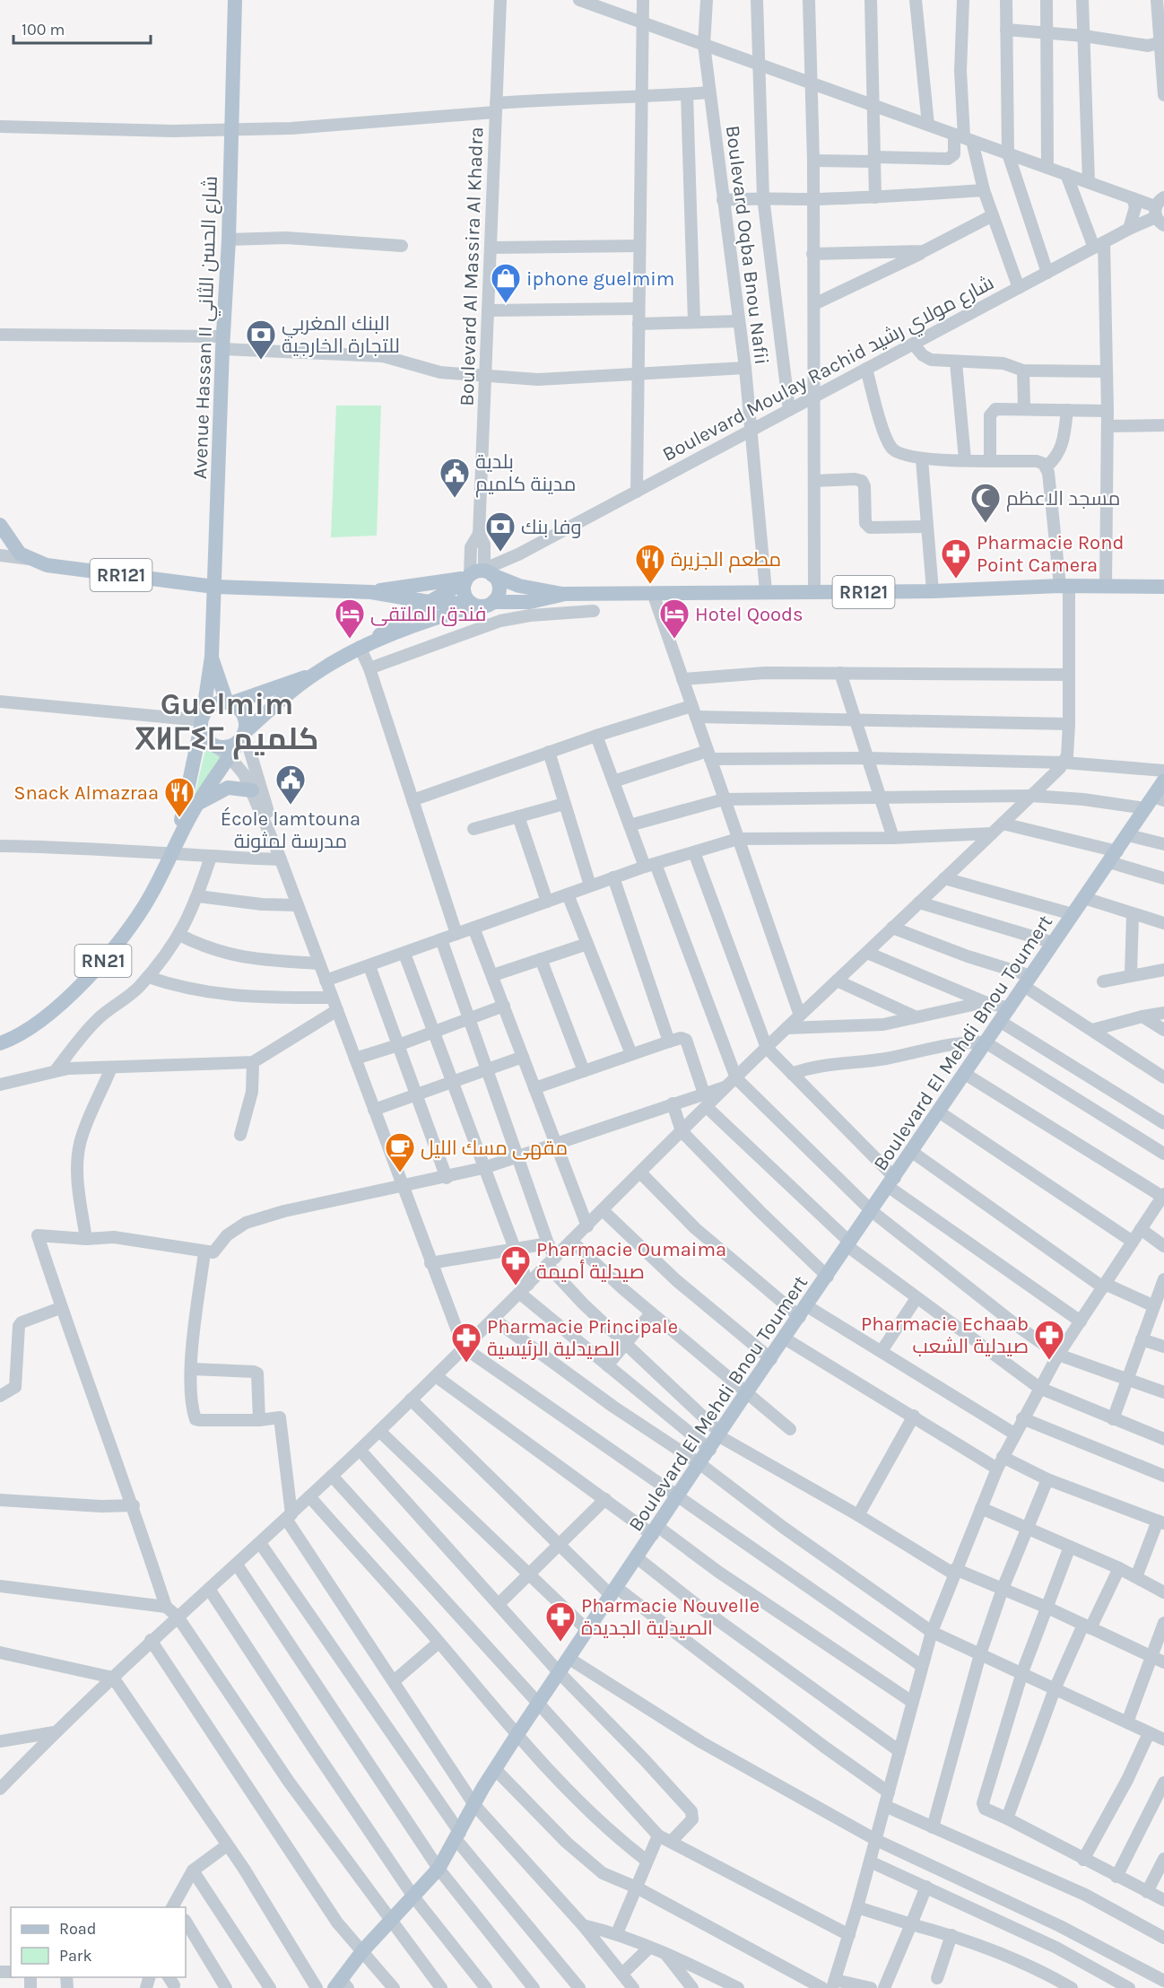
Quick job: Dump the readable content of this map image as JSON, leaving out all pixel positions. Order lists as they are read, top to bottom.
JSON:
{
  "streets": {
    "main road": [
      "Avenue Hassan II شارع الحسن الثاني",
      "RR121",
      "RN21",
      "Boulevard El Mehdi Bnou Toumert"
    ],
    "street": ["Boulevard Oqba Bnou Nafii", "Boulevard Al Massira Al Khadra", "Boulevard Moulay Rachid شارع مولاي رشيد"]
  },
  "crossings": [
    ["Boulevard Oqba Bnou Nafii", "Boulevard Moulay Rachid شارع مولاي رشيد"],
    ["Boulevard Oqba Bnou Nafii", "RR121"],
    ["Boulevard Al Massira Al Khadra", "Boulevard Moulay Rachid شارع مولاي رشيد"],
    ["Boulevard Al Massira Al Khadra", "RR121"],
    ["Avenue Hassan II شارع الحسن الثاني", "RR121"],
    ["Avenue Hassan II شارع الحسن الثاني", "RN21"],
    ["Boulevard Moulay Rachid شارع مولاي رشيد", "RR121"]
  ],
  "districts": ["Guelmim ⴳⵍⵎⵉⵎ كلميم"],
  "places": {
    "shop": ["iphone guelmim"],
    "bank": ["البنك المغربي للتجارة الخارجية", "وفا بنك"],
    "public building": ["بلدية مدينة كلميم", "École lamtouna مدرسة لمثونة"],
    "mosque": ["مسجد الاعظم"],
    "pharmacy": [
      "Pharmacie Rond Point Camera",
      "Pharmacie Oumaima صيدلية أميمة",
      "Pharmacie Echaab صيدلية الشعب",
      "Pharmacie Principale الصيدلية الرئيسية",
      "Pharmacie Nouvelle الصيدلية الجديدة"
    ],
    "restaurant": ["مطعم الجزيرة", "Snack Almazraa"],
    "hotel": ["فندق الملتقى", "Hotel Qoods"],
    "cafe": ["مقهى مسك الليل"]
  },
  "legend": ["Road", "Park"],
  "scale_bar": "100 m"
}
